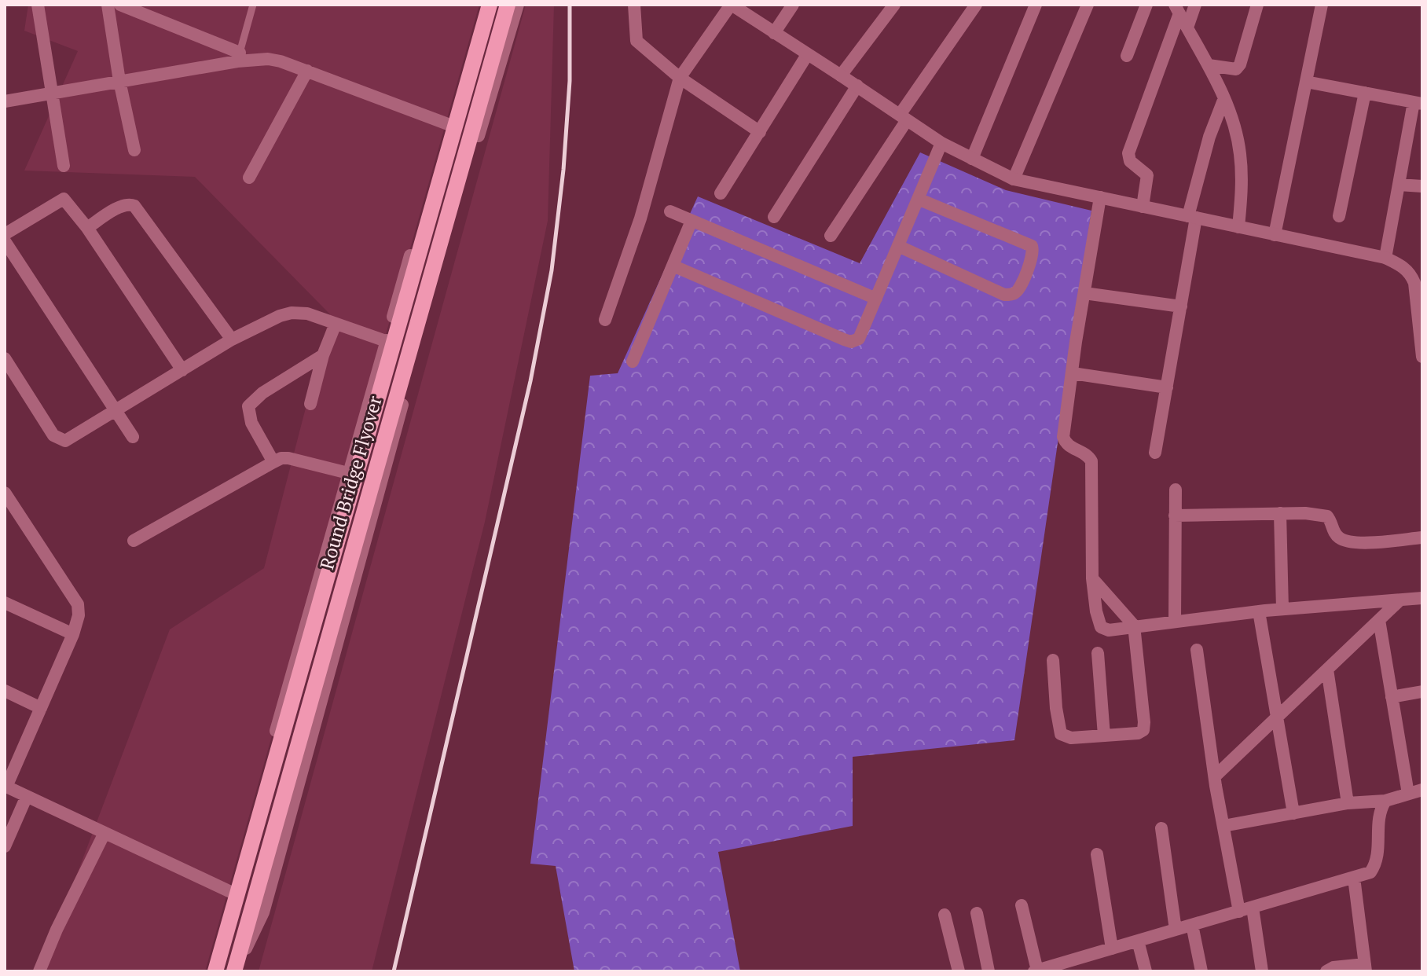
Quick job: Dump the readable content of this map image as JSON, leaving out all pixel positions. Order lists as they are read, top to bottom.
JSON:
{
  "streets": {
    "main road": ["Round Bridge Flyover"]
  }
}
